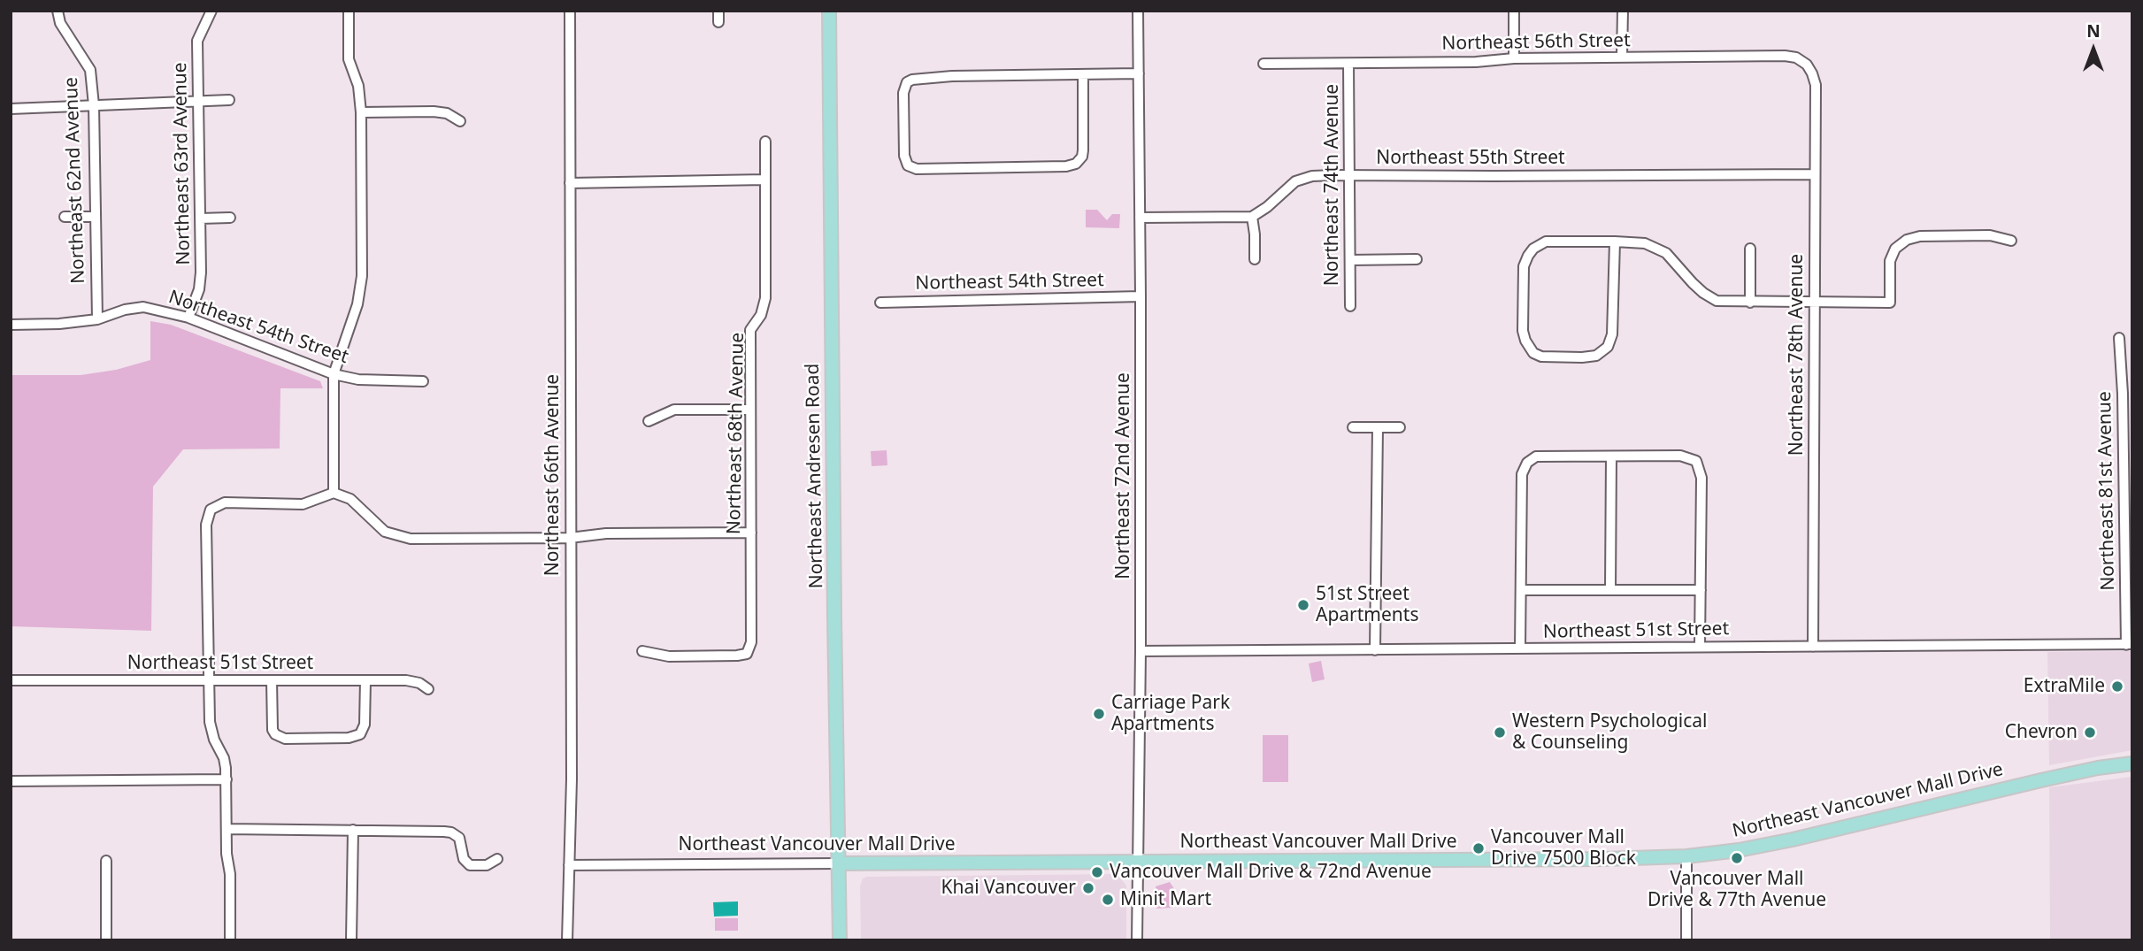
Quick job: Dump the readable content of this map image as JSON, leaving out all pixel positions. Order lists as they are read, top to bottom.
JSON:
{
  "streets": {
    "main road": ["Northeast Andresen Road", "Northeast Vancouver Mall Drive"],
    "street": [
      "Northeast 56th Street",
      "Northeast 55th Street",
      "Northeast 63rd Avenue",
      "Northeast 62nd Avenue",
      "Northeast 74th Avenue",
      "Northeast 54th Street",
      "Northeast 78th Avenue",
      "Northeast 68th Avenue",
      "Northeast 66th Avenue",
      "Northeast 72nd Avenue",
      "Northeast 81st Avenue",
      "Northeast 51st Street"
    ]
  },
  "crossings": [
    ["Northeast 56th Street", "Northeast 74th Avenue"],
    ["Northeast 56th Street", "Northeast 78th Avenue"],
    ["Northeast 55th Street", "Northeast 74th Avenue"],
    ["Northeast 55th Street", "Northeast 78th Avenue"],
    ["Northeast 63rd Avenue", "Northeast 54th Street"],
    ["Northeast 62nd Avenue", "Northeast 54th Street"],
    ["Northeast 54th Street", "Northeast 72nd Avenue"],
    ["Northeast 78th Avenue", "Northeast 51st Street"],
    ["Northeast 66th Avenue", "Northeast Vancouver Mall Drive"],
    ["Northeast Andresen Road", "Northeast Vancouver Mall Drive"],
    ["Northeast 72nd Avenue", "Northeast 51st Street"],
    ["Northeast 72nd Avenue", "Northeast Vancouver Mall Drive"],
    ["Northeast 81st Avenue", "Northeast 51st Street"]
  ],
  "places": [
    "51st Street Apartments",
    "ExtraMile",
    "Carriage Park Apartments",
    "Western Psychological & Counseling",
    "Chevron",
    "Vancouver Mall Drive 7500 Block",
    "Vancouver Mall Drive & 77th Avenue",
    "Vancouver Mall Drive & 72nd Avenue",
    "Khai Vancouver",
    "Minit Mart"
  ],
  "north": "top"
}
